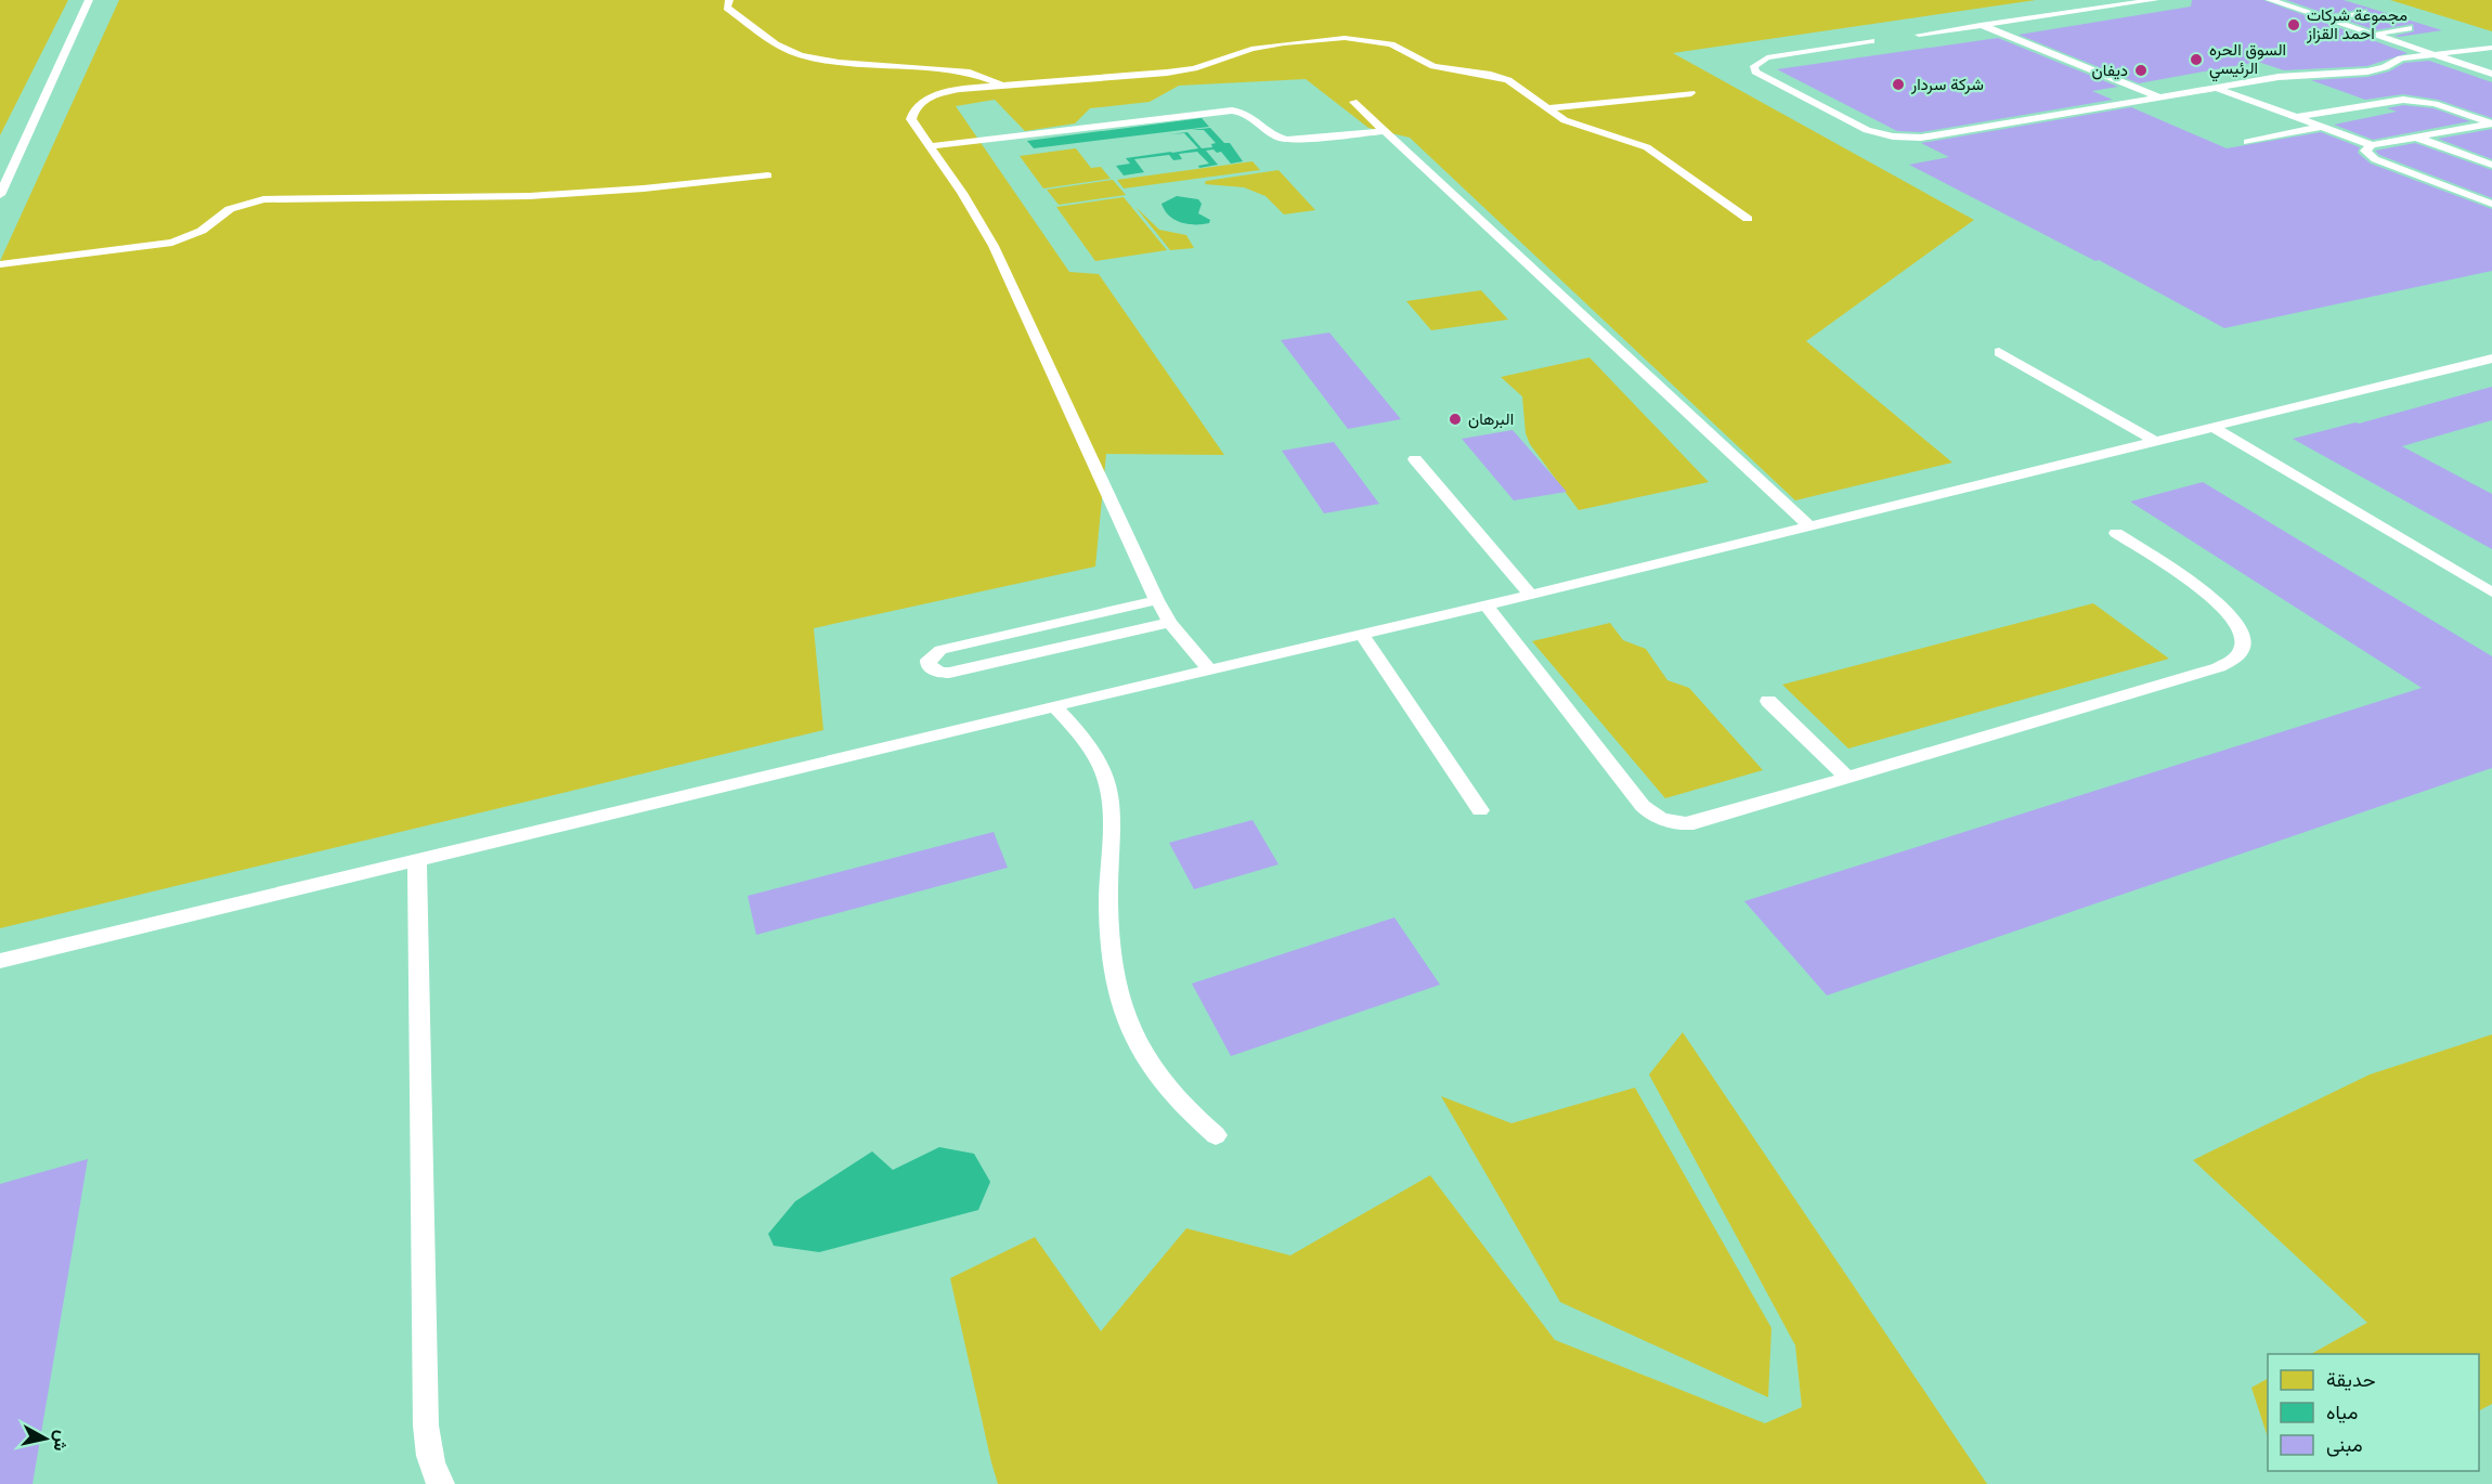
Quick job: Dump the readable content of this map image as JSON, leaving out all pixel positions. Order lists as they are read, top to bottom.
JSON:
{
  "places": [
    "مجموعة شركات احمد القزاز",
    "السوق الحره الرئيسي",
    "ديفان",
    "شركة سردار",
    "البرهان"
  ],
  "legend": ["حديقة", "مياه", "مبنى"],
  "north": "right"
}
